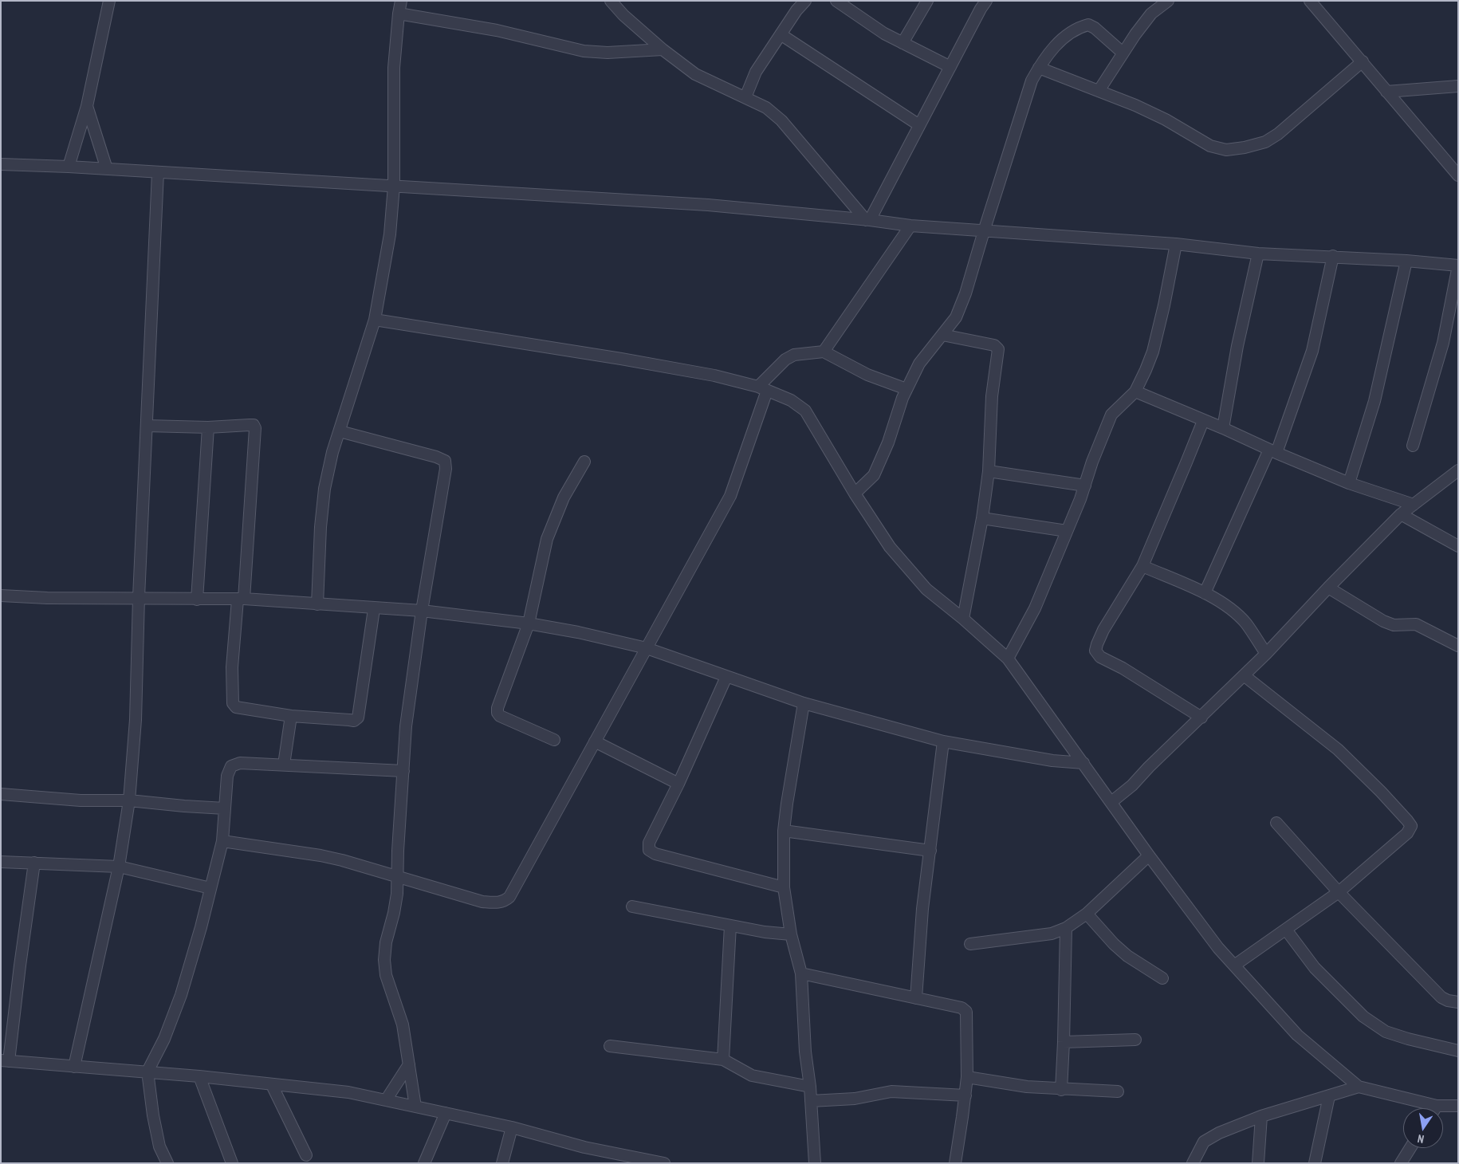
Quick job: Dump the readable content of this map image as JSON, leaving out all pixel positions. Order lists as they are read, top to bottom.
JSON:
{
  "north": "bottom"
}
